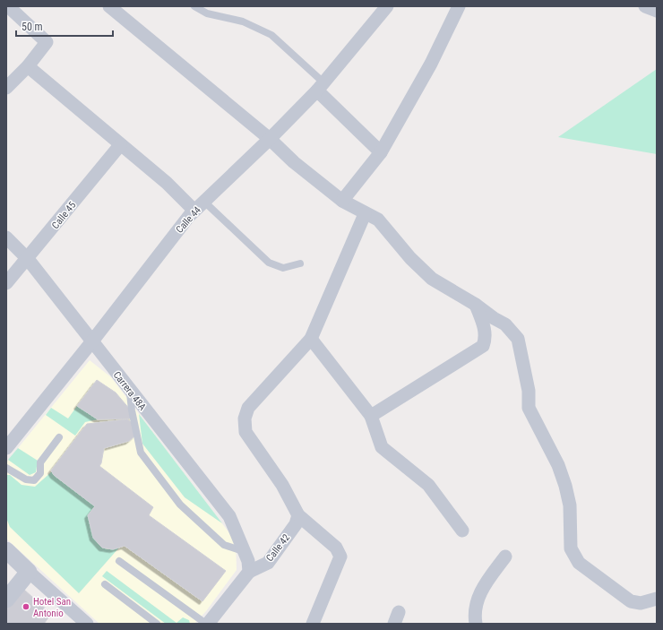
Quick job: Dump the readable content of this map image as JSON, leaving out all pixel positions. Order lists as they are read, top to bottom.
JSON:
{
  "streets": {
    "street": [
      "Calle 45",
      "Calle 44",
      "Carrera 48A",
      "Calle 42"
    ]
  },
  "crossings": [
    ["Calle 45", "Carrera 48A"],
    ["Calle 44", "Carrera 48A"],
    ["Carrera 48A", "Calle 42"]
  ],
  "places": ["Hotel San Antonio"],
  "scale_bar": "50 m"
}
